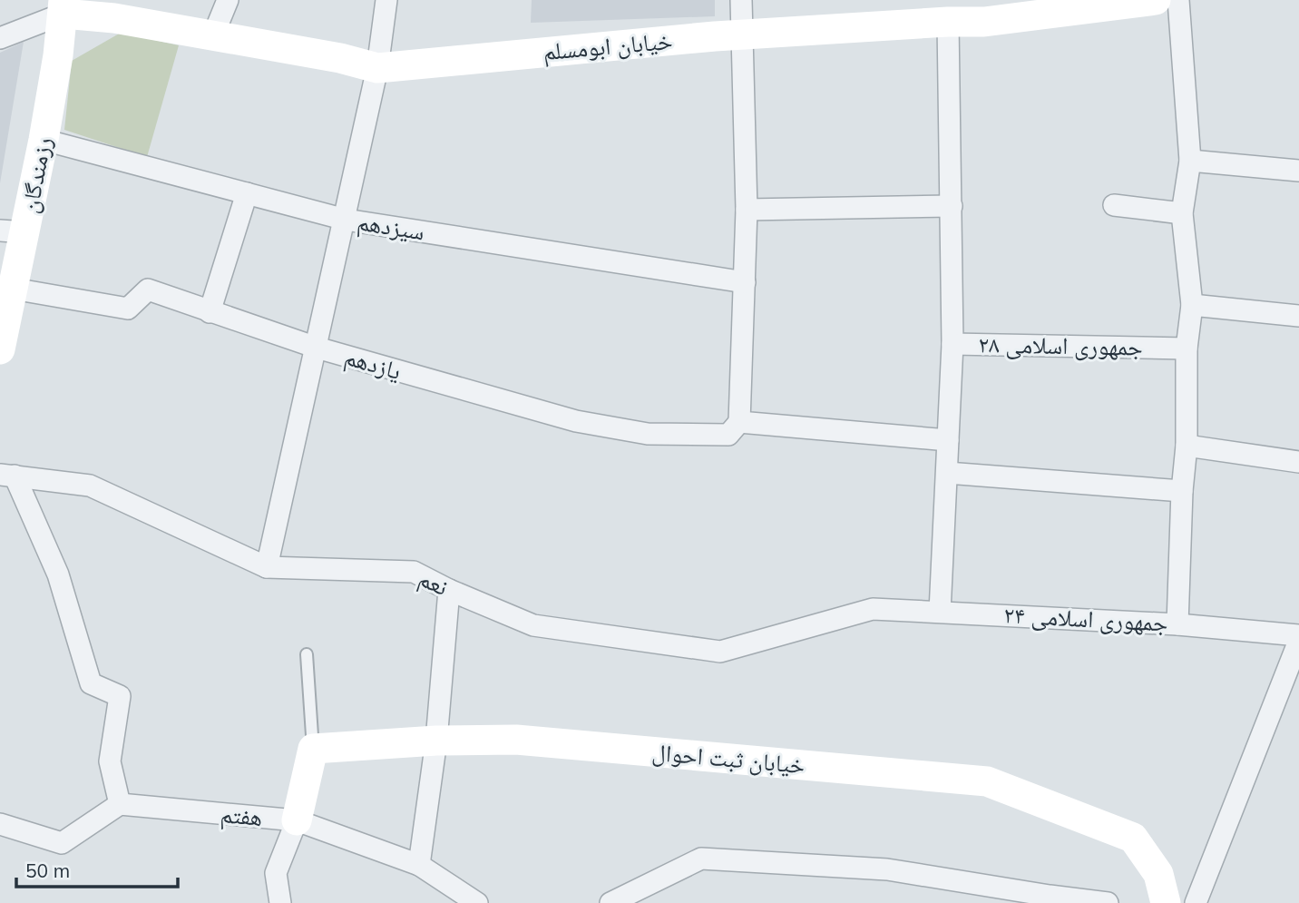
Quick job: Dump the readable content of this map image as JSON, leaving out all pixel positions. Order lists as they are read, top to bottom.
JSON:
{
  "streets": {
    "street": [
      "خیابان ابومسلم",
      "رزمندگان",
      "سیزدهم",
      "جمهوری اسلامی ۲۸",
      "یازدهم",
      "نعم",
      "جمهوری اسلامی ۲۴",
      "خیابان ثبت احوال",
      "هفتم"
    ]
  },
  "crossings": [
    ["خیابان ابومسلم", "رزمندگان"],
    ["خیابان ابومسلم", "جمهوری اسلامی ۲۸"],
    ["رزمندگان", "سیزدهم"],
    ["رزمندگان", "یازدهم"],
    ["نعم", "جمهوری اسلامی ۲۴"]
  ],
  "scale_bar": "50 m"
}
